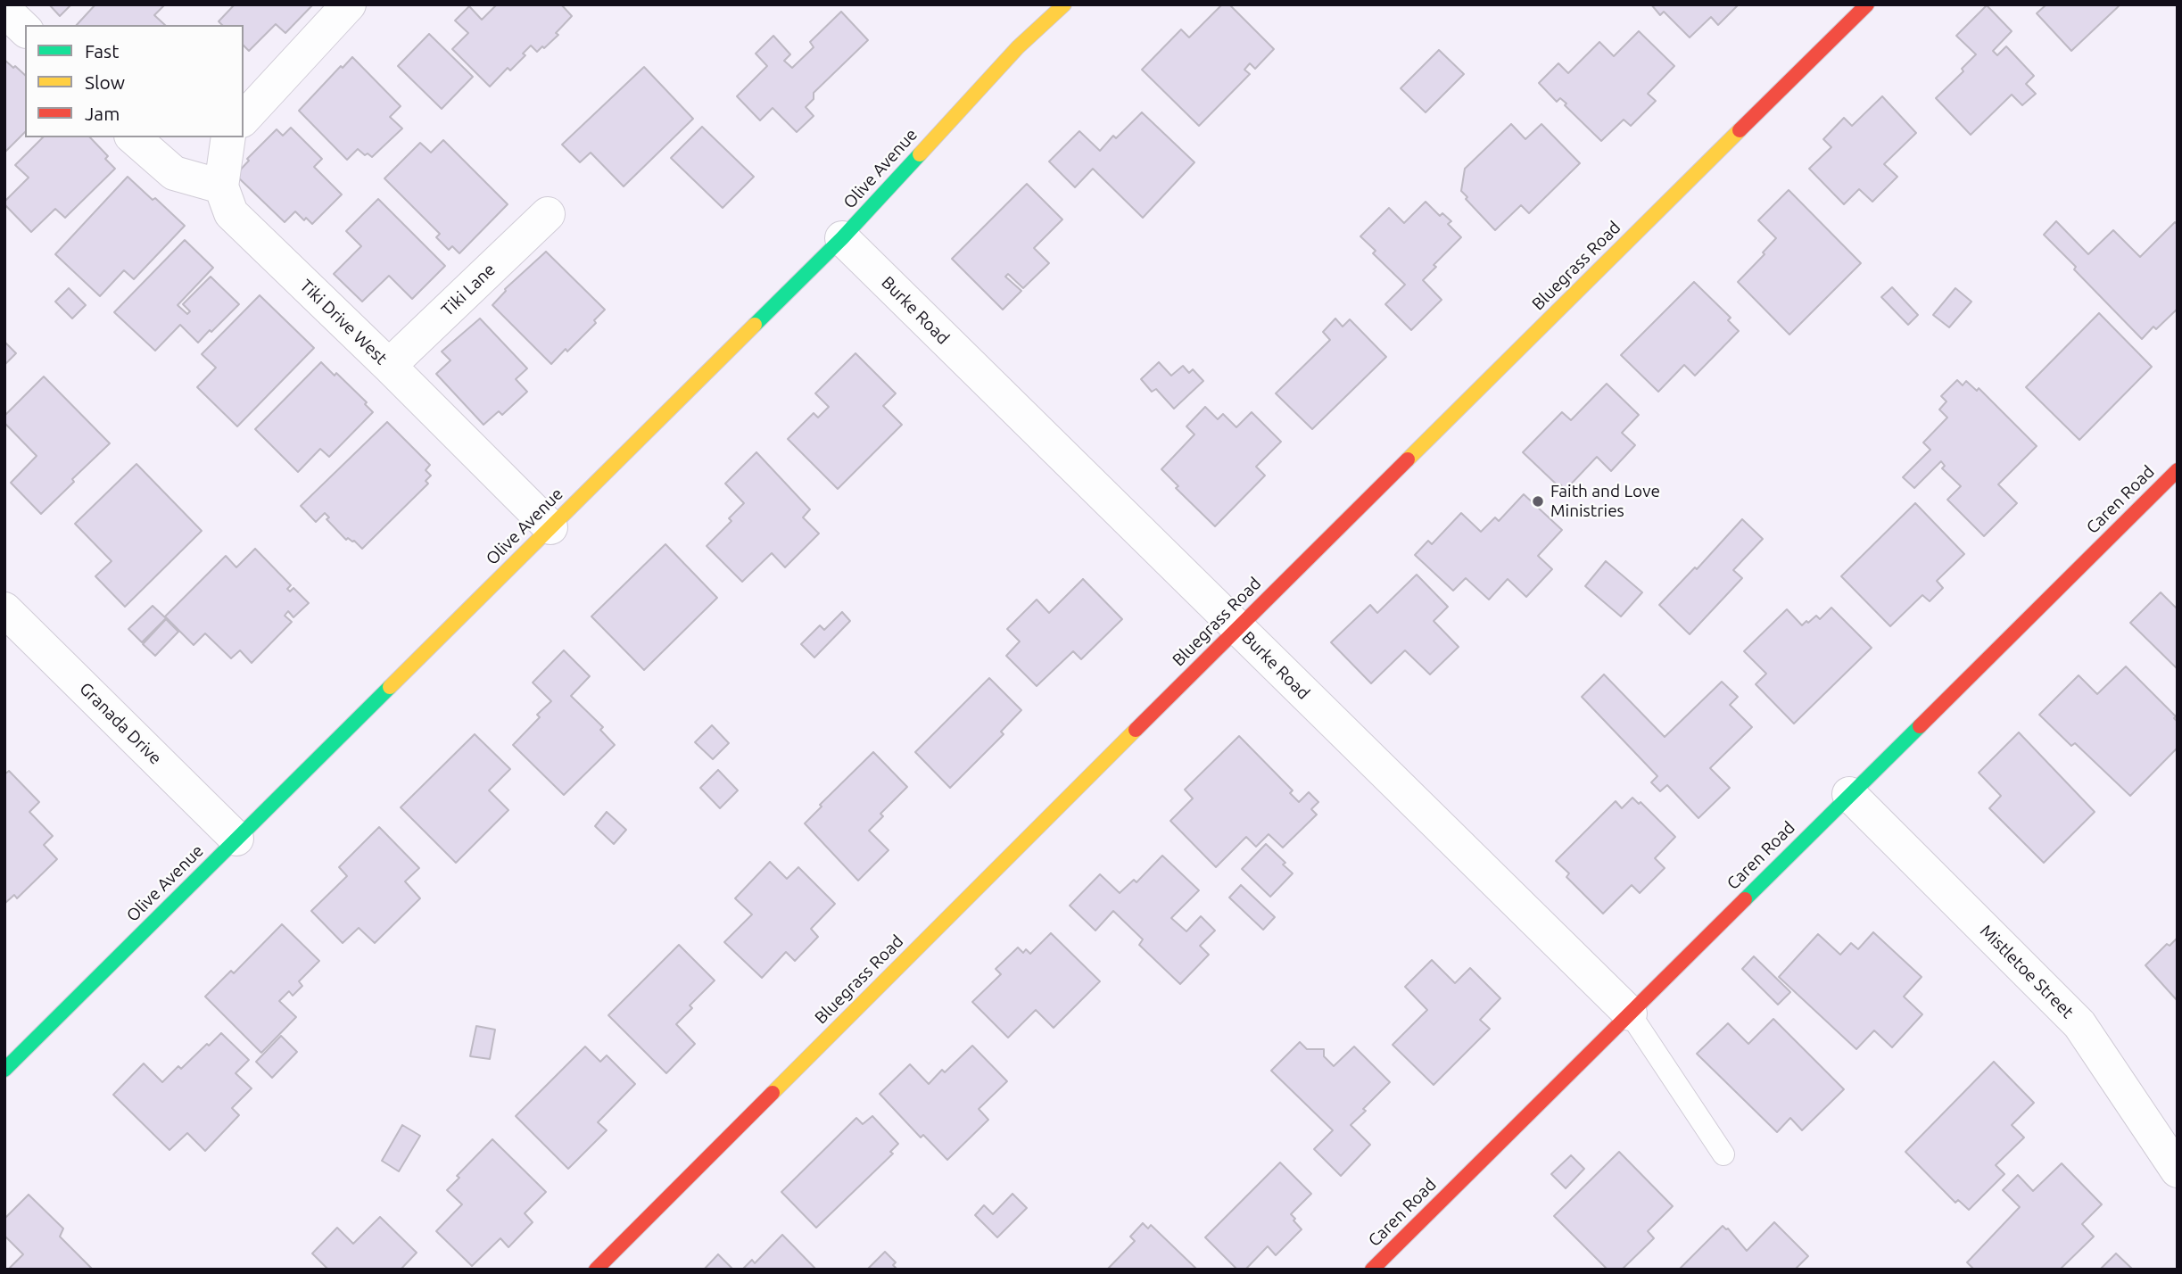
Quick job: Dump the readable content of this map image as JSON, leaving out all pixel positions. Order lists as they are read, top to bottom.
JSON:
{
  "streets": {
    "street": [
      "Olive Avenue",
      "Bluegrass Road",
      "Tiki Lane",
      "Burke Road",
      "Tiki Drive West",
      "Caren Road",
      "Granada Drive",
      "Mistletoe Street"
    ]
  },
  "crossings": [
    ["Olive Avenue", "Burke Road"],
    ["Olive Avenue", "Tiki Drive West"],
    ["Olive Avenue", "Granada Drive"],
    ["Bluegrass Road", "Burke Road"],
    ["Tiki Lane", "Tiki Drive West"],
    ["Burke Road", "Caren Road"],
    ["Caren Road", "Mistletoe Street"]
  ],
  "places": ["Faith and Love Ministries"],
  "legend": ["Fast", "Slow", "Jam"]
}
